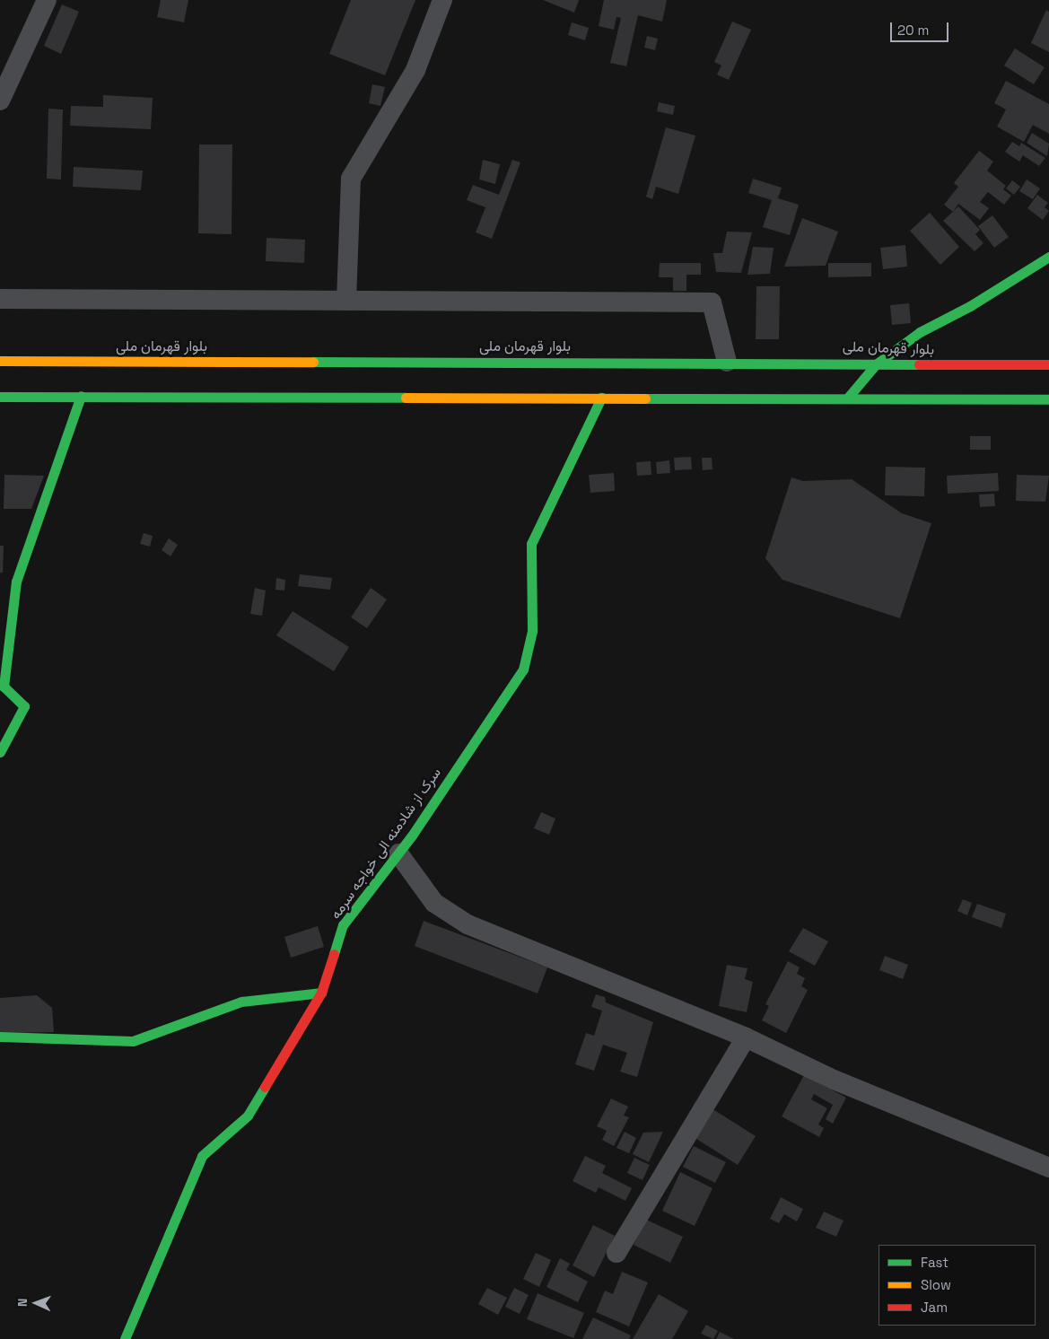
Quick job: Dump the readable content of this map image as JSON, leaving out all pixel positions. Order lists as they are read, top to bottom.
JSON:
{
  "streets": {
    "main road": ["بلوار قهرمان ملی", "سرک از شادمنه الی خواجه سرمه"]
  },
  "legend": ["Fast", "Slow", "Jam"],
  "scale_bar": "20 m",
  "north": "left"
}
